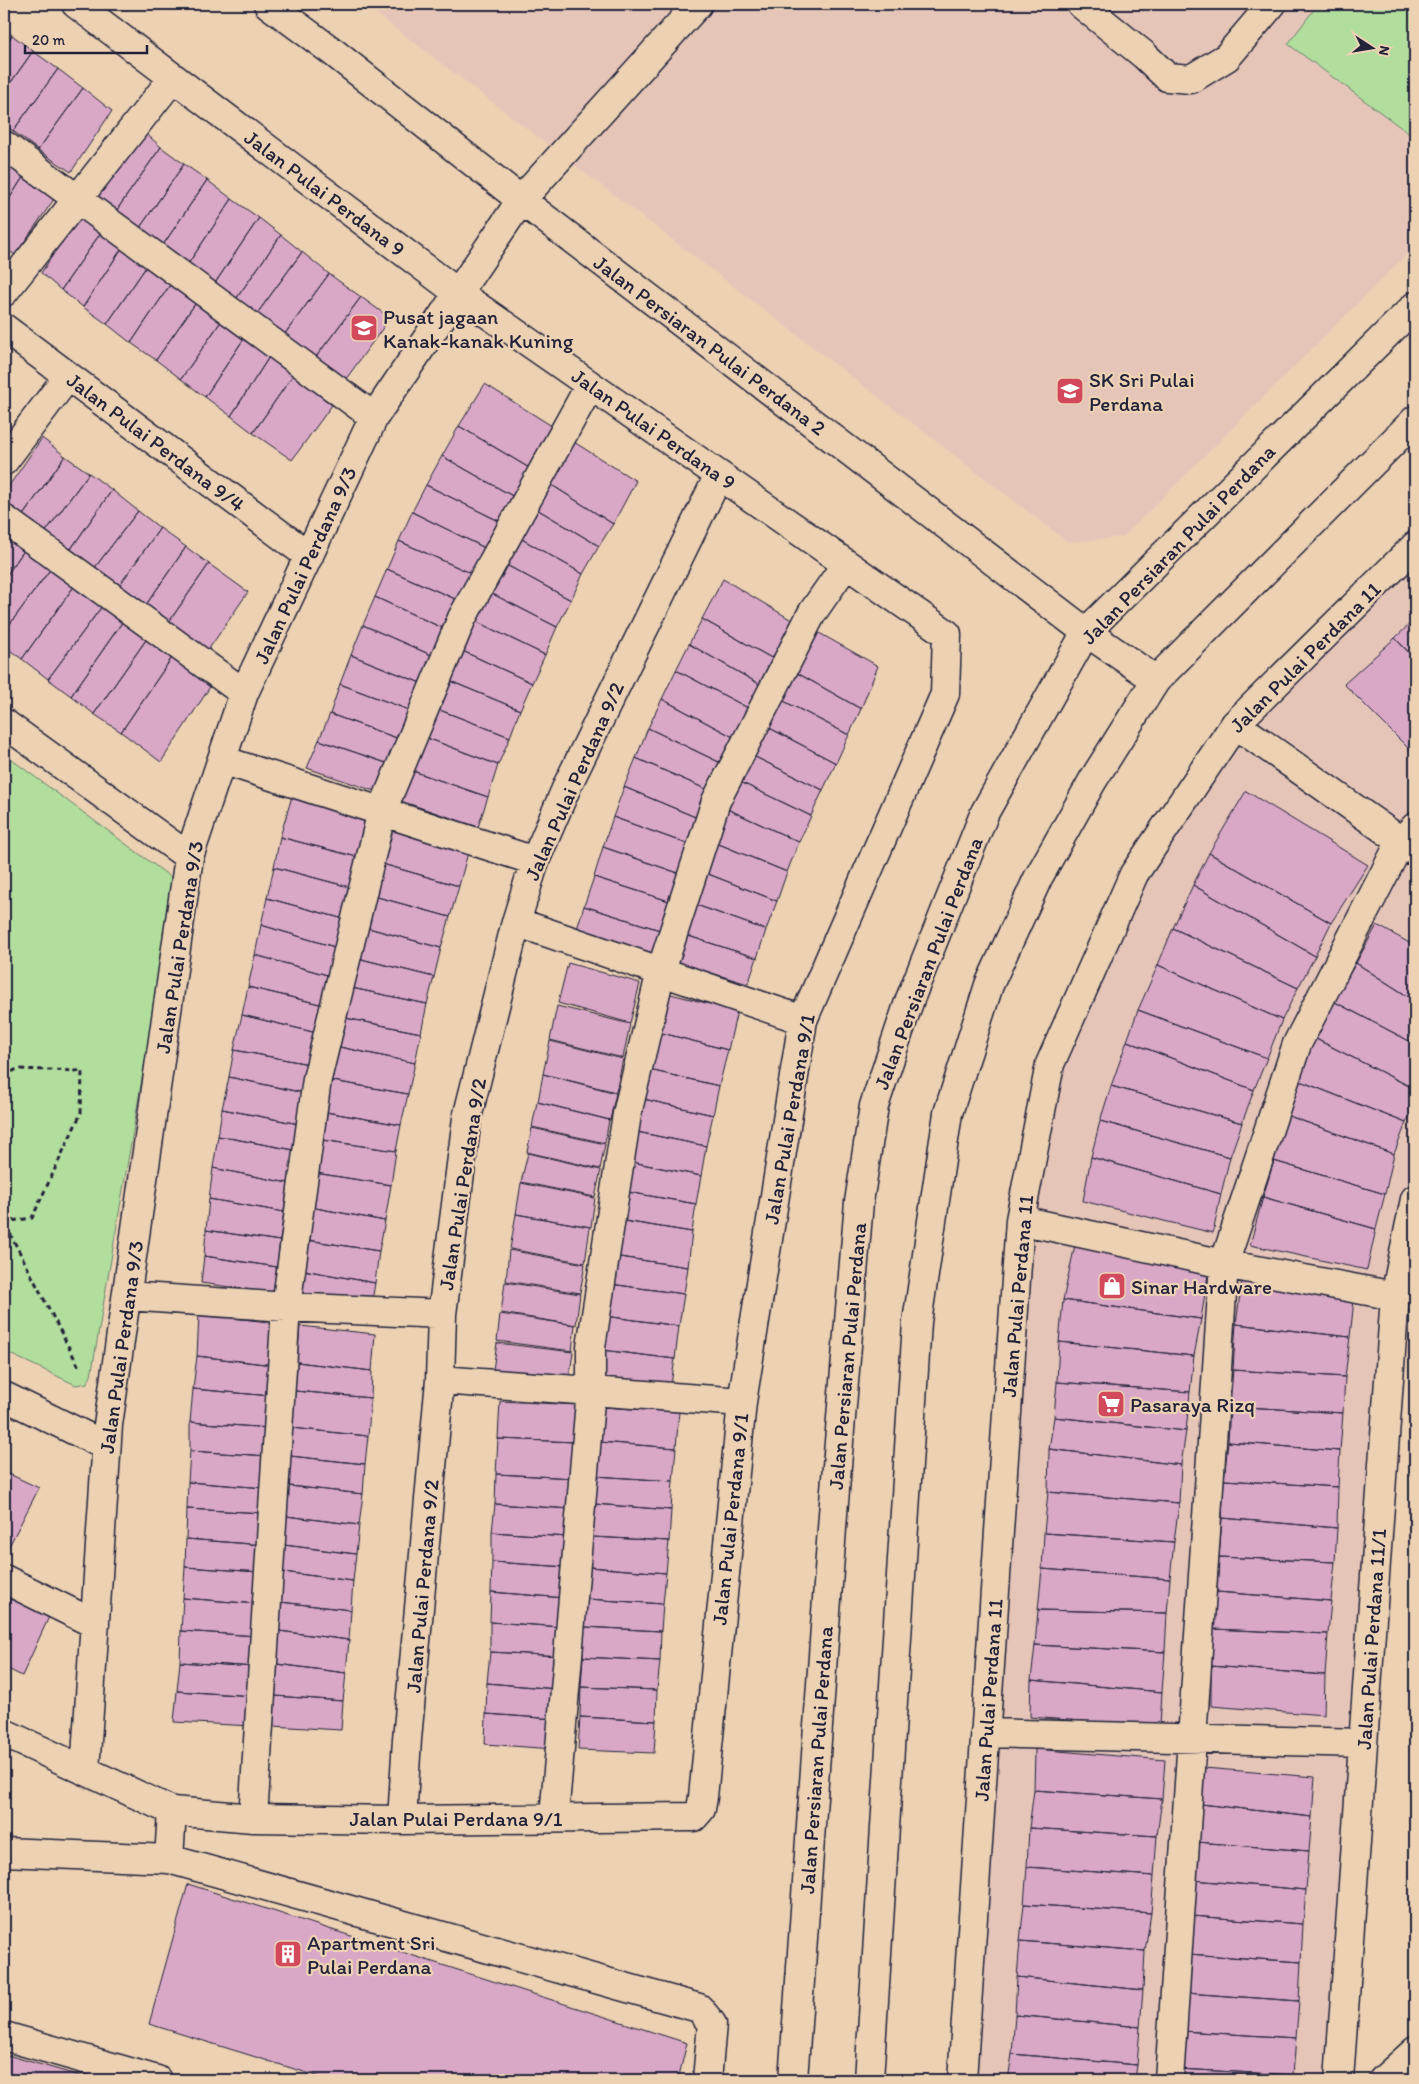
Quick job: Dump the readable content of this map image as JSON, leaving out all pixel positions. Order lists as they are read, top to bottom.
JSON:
{
  "streets": {
    "street": [
      "Jalan Pulai Perdana 9",
      "Jalan Persiaran Pulai Perdana 2",
      "Jalan Pulai Perdana 9/4",
      "Jalan Persiaran Pulai Perdana",
      "Jalan Pulai Perdana 9/3",
      "Jalan Pulai Perdana 11",
      "Jalan Pulai Perdana 9/2",
      "Jalan Pulai Perdana 9/1",
      "Jalan Pulai Perdana 11/1"
    ]
  },
  "crossings": [
    ["Jalan Pulai Perdana 9", "Jalan Pulai Perdana 9/3"],
    ["Jalan Pulai Perdana 9", "Jalan Pulai Perdana 9/2"],
    ["Jalan Pulai Perdana 9", "Jalan Pulai Perdana 9/1"],
    ["Jalan Persiaran Pulai Perdana 2", "Jalan Persiaran Pulai Perdana"],
    ["Jalan Persiaran Pulai Perdana 2", "Jalan Pulai Perdana 9/3"],
    ["Jalan Pulai Perdana 9/4", "Jalan Pulai Perdana 9/3"],
    ["Jalan Pulai Perdana 9/3", "Jalan Pulai Perdana 9/1"],
    ["Jalan Pulai Perdana 9/2", "Jalan Pulai Perdana 9/1"]
  ],
  "places": {
    "school or university": ["Pusat jagaan Kanak-kanak Kuning", "SK Sri Pulai Perdana"],
    "shop": ["Sinar Hardware"],
    "supermarket": ["Pasaraya Rizq"],
    "building": ["Apartment Sri Pulai Perdana"]
  },
  "scale_bar": "20 m",
  "north": "right"
}
